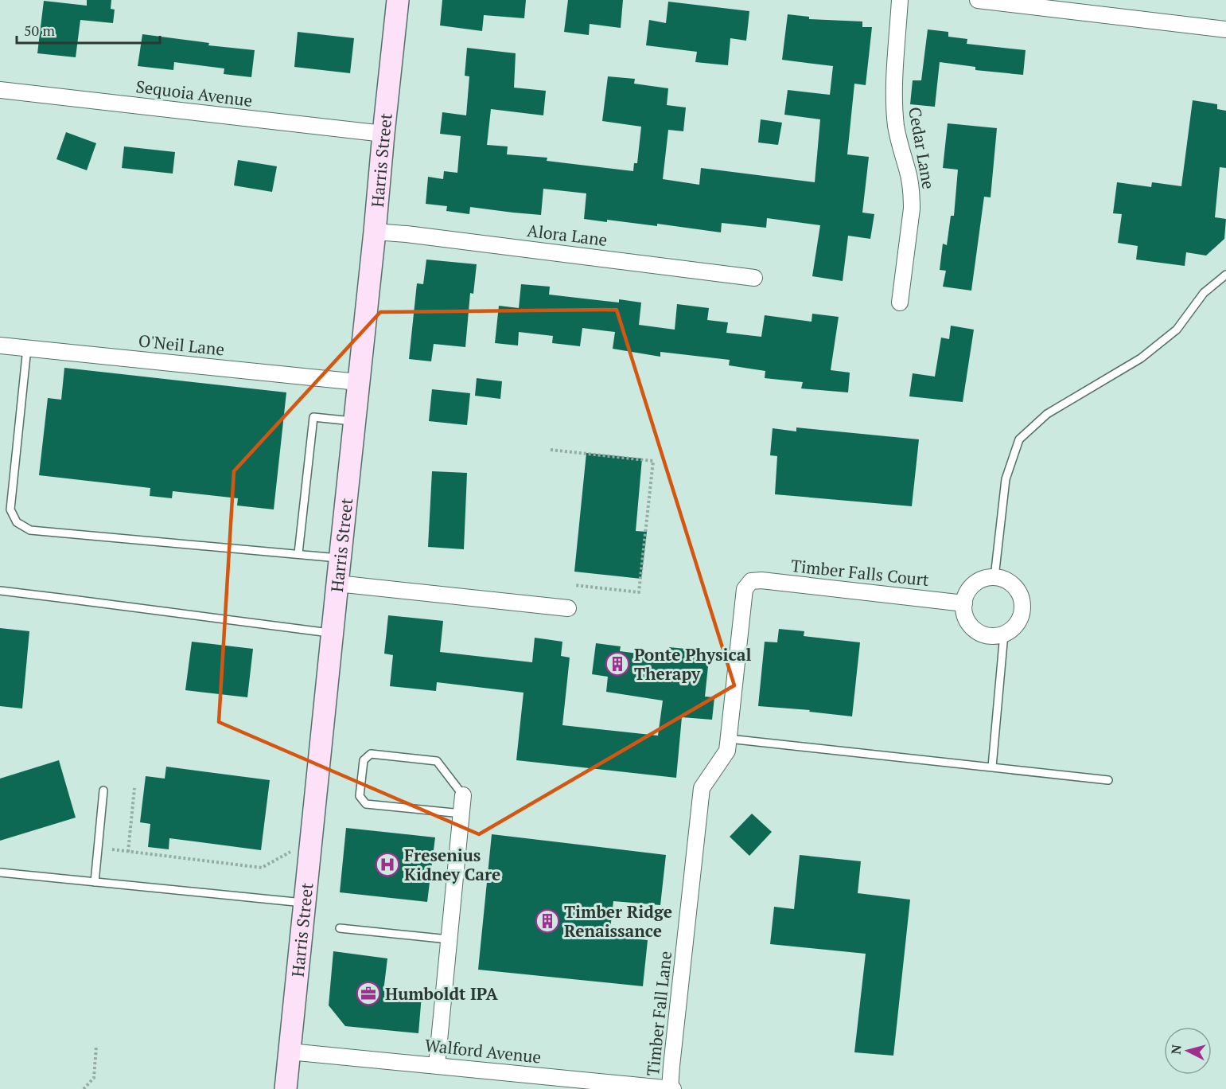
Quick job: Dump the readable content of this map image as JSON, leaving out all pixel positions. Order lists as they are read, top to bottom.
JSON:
{
  "streets": {
    "main road": ["Harris Street"],
    "street": [
      "Sequoia Avenue",
      "Cedar Lane",
      "Alora Lane",
      "O'Neil Lane",
      "Timber Falls Court",
      "Timber Fall Lane",
      "Walford Avenue"
    ]
  },
  "crossings": [
    ["Sequoia Avenue", "Harris Street"],
    ["Harris Street", "Alora Lane"],
    ["Harris Street", "O'Neil Lane"],
    ["Harris Street", "Walford Avenue"],
    ["Timber Falls Court", "Timber Fall Lane"],
    ["Timber Fall Lane", "Walford Avenue"]
  ],
  "places": {
    "building": ["Ponte Physical Therapy", "Timber Ridge Renaissance"],
    "hospital": ["Fresenius Kidney Care"],
    "office": ["Humboldt IPA"]
  },
  "scale_bar": "50 m",
  "north": "left"
}
